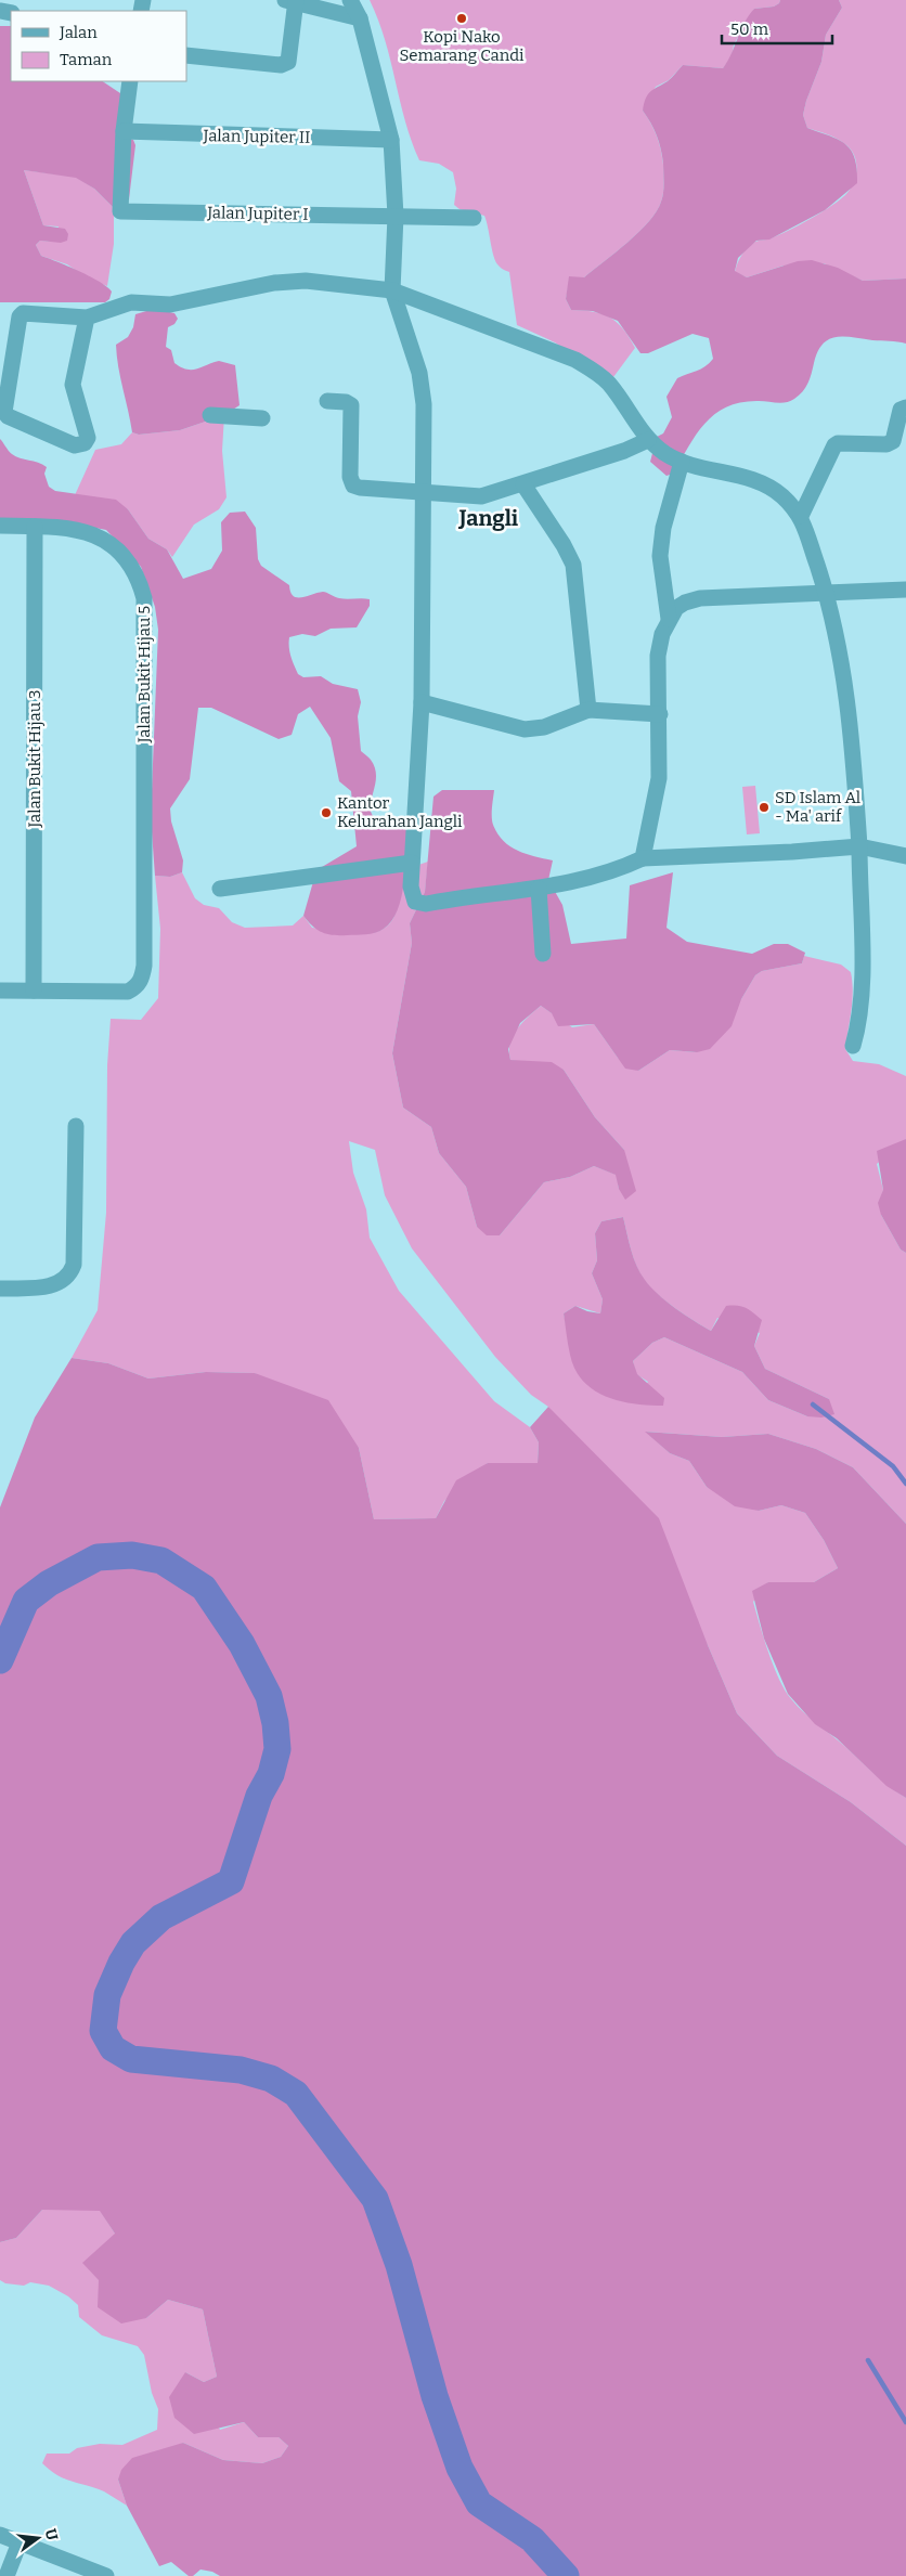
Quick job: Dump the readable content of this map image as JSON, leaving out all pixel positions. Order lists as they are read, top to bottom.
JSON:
{
  "streets": {
    "street": [
      "Jalan Jupiter II",
      "Jalan Jupiter I",
      "Jalan Bukit Hijau 5",
      "Jalan Bukit Hijau 3"
    ]
  },
  "crossings": [
    ["Jalan Jupiter II", "Jalan Jupiter I"],
    ["Jalan Bukit Hijau 5", "Jalan Bukit Hijau 3"]
  ],
  "districts": ["Jangli"],
  "places": ["Kopi Nako Semarang Candi", "SD Islam Al - Ma' arif", "Kantor Kelurahan Jangli"],
  "legend": ["Jalan", "Taman"],
  "scale_bar": "50 m",
  "north": "right"
}
